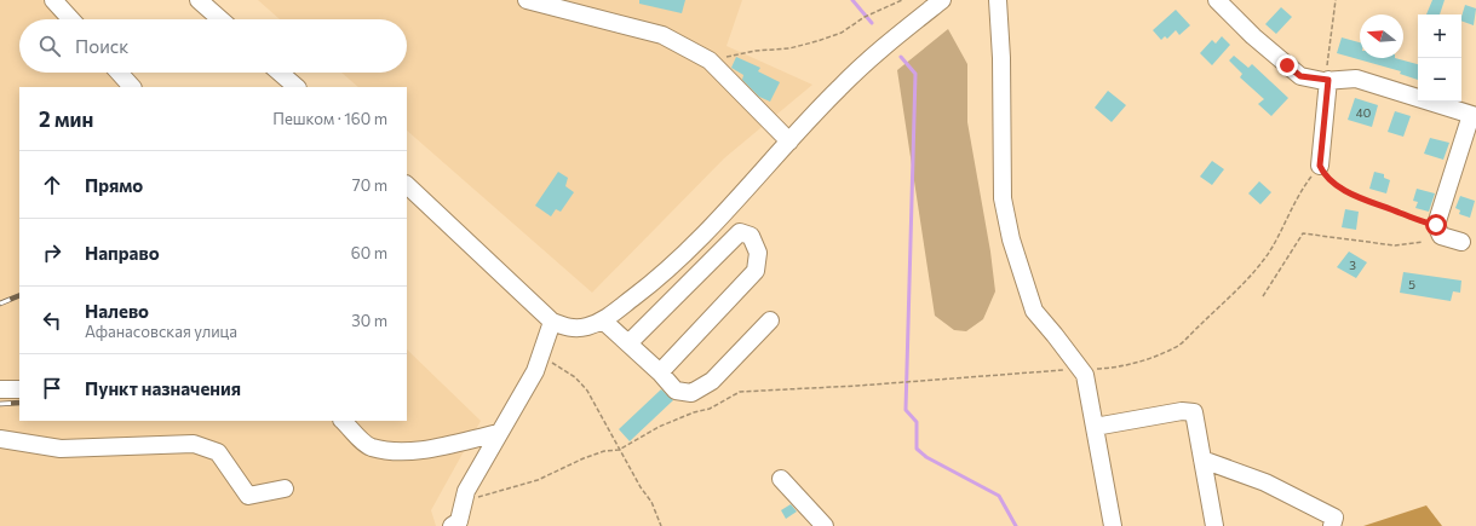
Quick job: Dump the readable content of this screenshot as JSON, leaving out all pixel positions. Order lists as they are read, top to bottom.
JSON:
{
  "house_numbers": ["40", "3", "5"],
  "north": "left",
  "page": {
    "map_buttons": ["+", "−"],
    "search": "Поиск",
    "heading": ["2 мин", "Пешком · 160 m"],
    "list": [
      ["Прямо", "70 m"],
      ["Направо", "60 m"],
      ["Налево", "Афанасовская улица", "30 m"],
      "Пункт назначения"
    ]
  }
}
